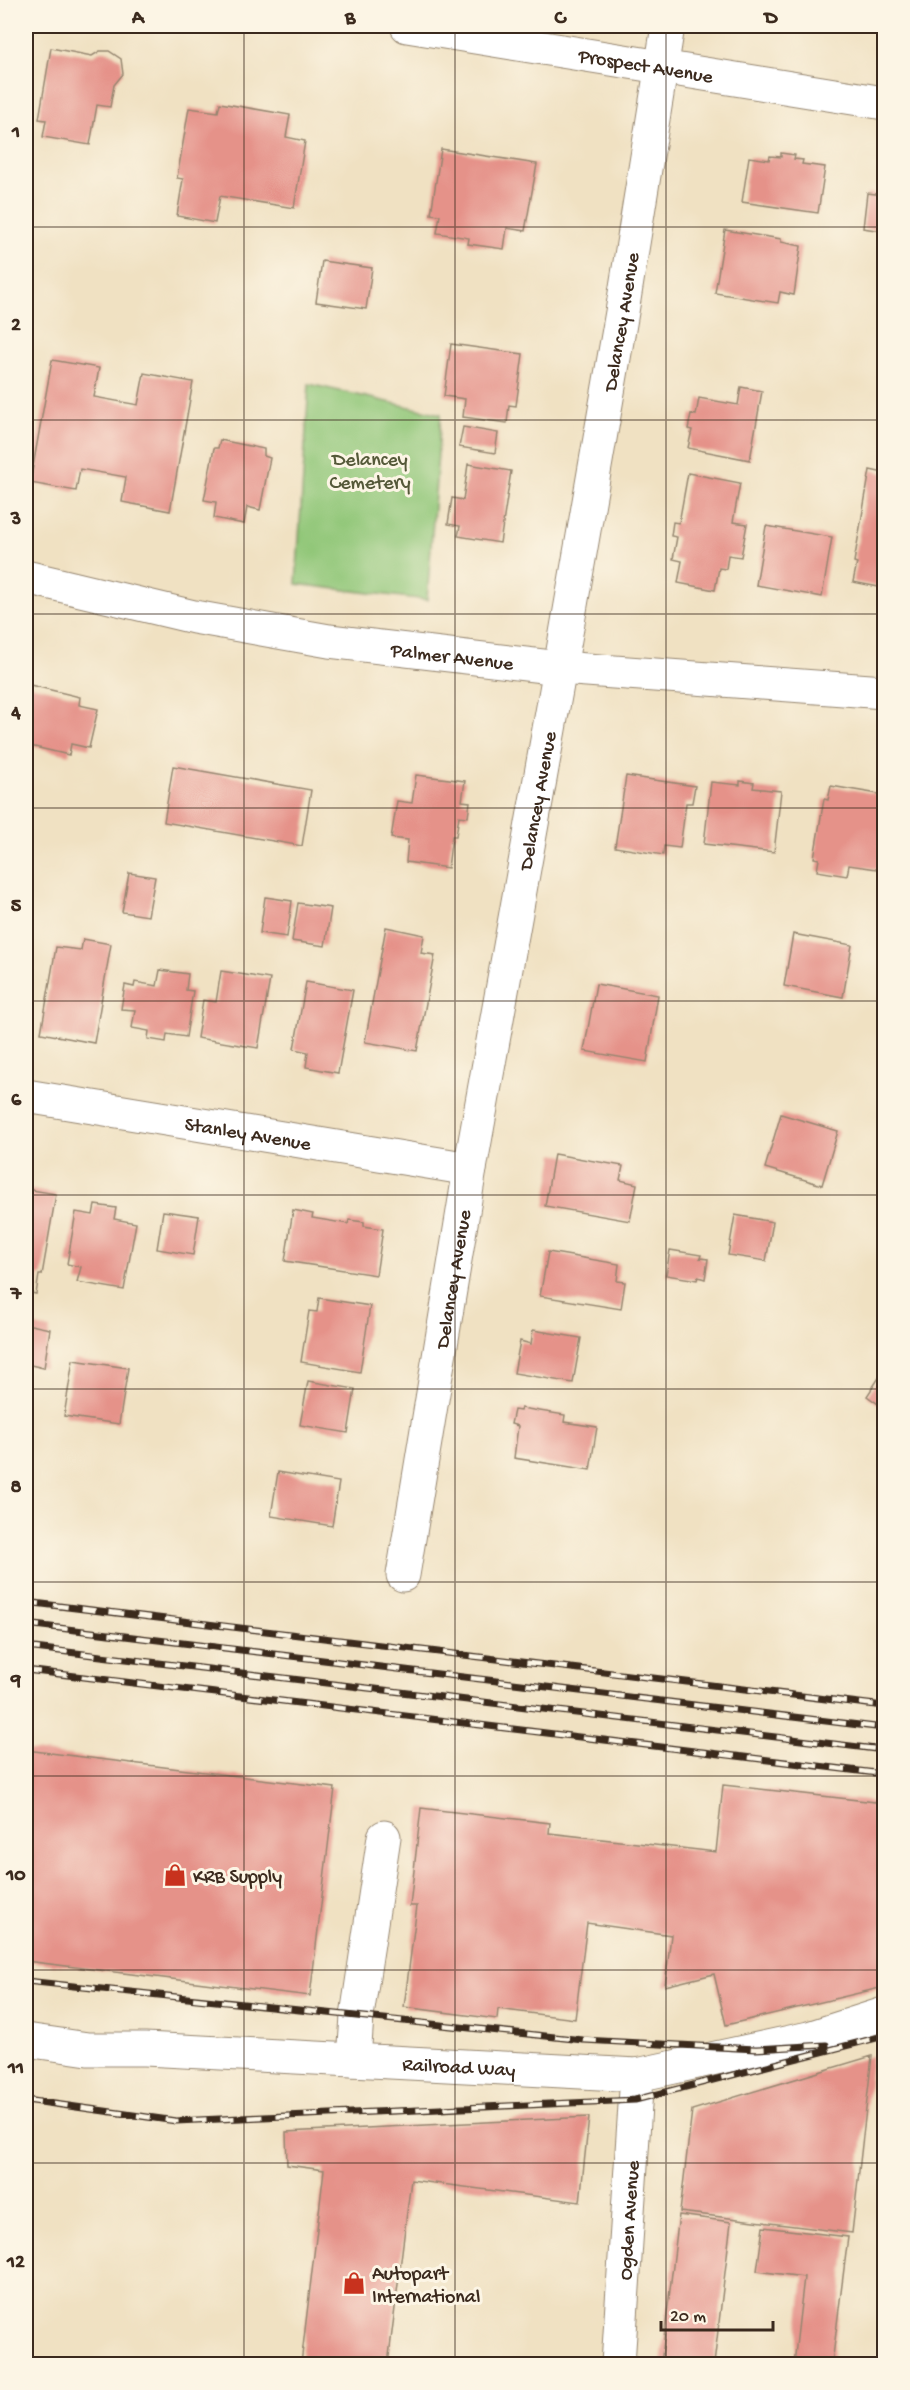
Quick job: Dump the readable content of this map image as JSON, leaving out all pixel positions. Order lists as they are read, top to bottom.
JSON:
{
  "streets": {
    "street": [
      "Prospect Avenue",
      "Delancey Avenue",
      "Palmer Avenue",
      "Stanley Avenue",
      "Railroad Way",
      "Ogden Avenue"
    ]
  },
  "crossings": [
    ["Prospect Avenue", "Delancey Avenue"],
    ["Delancey Avenue", "Palmer Avenue"],
    ["Delancey Avenue", "Stanley Avenue"],
    ["Railroad Way", "Ogden Avenue"]
  ],
  "parks": ["Delancey Cemetery"],
  "places": {
    "shop": ["KRB Supply", "Autopart International"]
  },
  "scale_bar": "20 m",
  "grid": {
    "columns": [
      "A",
      "B",
      "C",
      "D"
    ],
    "rows": [
      "1",
      "2",
      "3",
      "4",
      "5",
      "6",
      "7",
      "8",
      "9",
      "10",
      "11",
      "12"
    ]
  }
}
